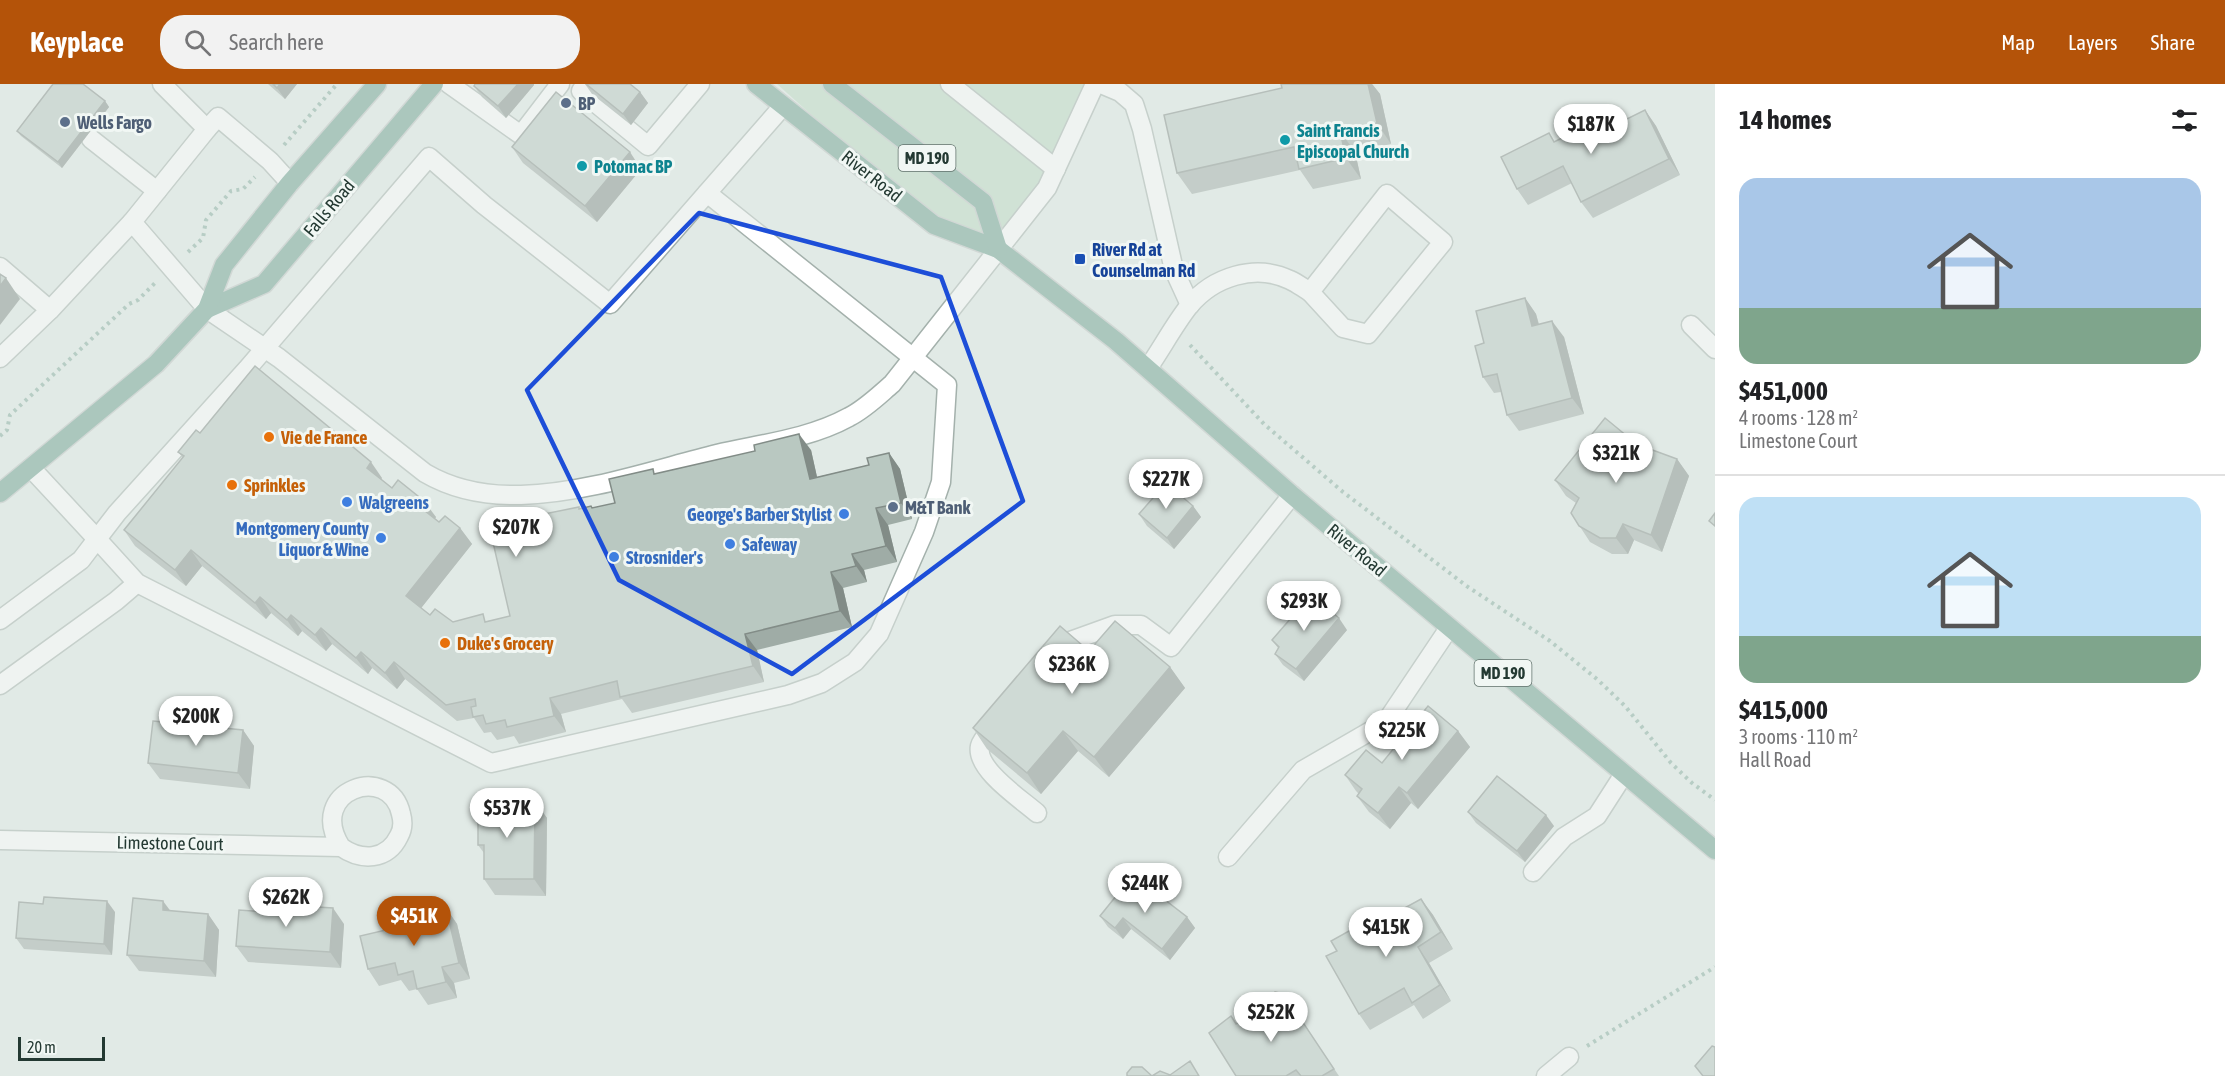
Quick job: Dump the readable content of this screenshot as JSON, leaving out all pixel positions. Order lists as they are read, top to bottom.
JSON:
{
  "streets": {
    "main road": ["MD 190", "River Road", "Falls Road"],
    "street": ["Limestone Court"]
  },
  "crossings": [
    ["MD 190", "River Road"]
  ],
  "places": {
    "other": [
      "BP",
      "Wells Fargo",
      "Saint Francis Episcopal Church",
      "Potomac BP",
      "Vie de France",
      "Sprinkles",
      "Walgreens",
      "M&T Bank",
      "George's Barber Stylist",
      "Montgomery County Liquor & Wine",
      "Safeway",
      "Strosnider's",
      "Duke's Grocery"
    ],
    "transit": ["River Rd at Counselman Rd"]
  },
  "scale_bar": "20 m",
  "page": {
    "header": "Keyplace",
    "search": "Search here",
    "nav": ["Map", "Layers", "Share"],
    "heading": "14 homes",
    "price": [
      "$187K",
      "$321K",
      "$227K",
      "$207K",
      "$293K",
      "$236K",
      "$200K",
      "$225K",
      "$537K",
      "$244K",
      "$262K",
      "$451K",
      "$415K",
      "$252K"
    ],
    "list": [
      {
        "name": "$451,000",
        "note": "4 rooms · 128 m² · Limestone Court"
      },
      {
        "name": "$415,000",
        "note": "3 rooms · 110 m² · Hall Road"
      }
    ],
    "scale": "20 m"
  }
}
